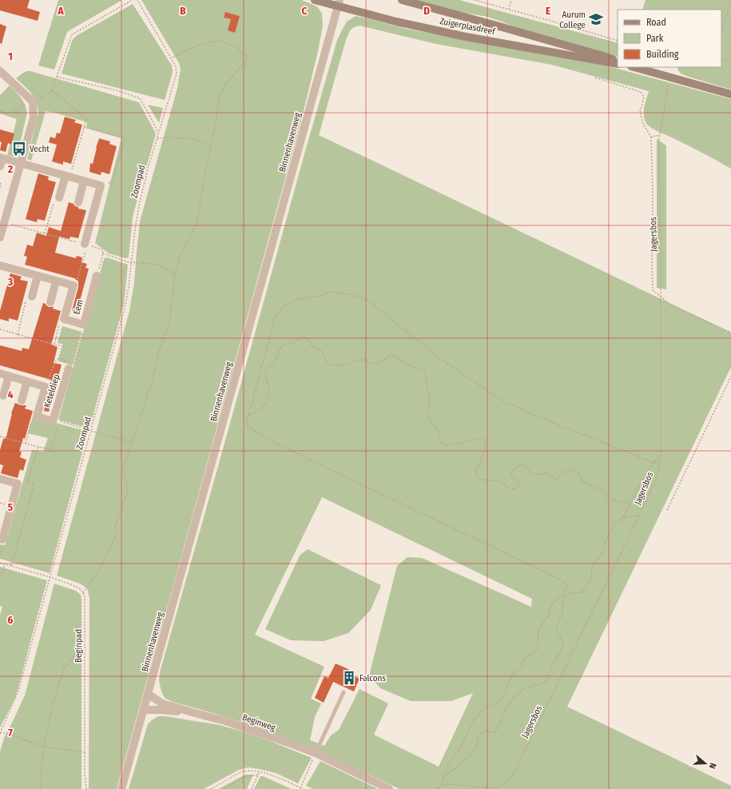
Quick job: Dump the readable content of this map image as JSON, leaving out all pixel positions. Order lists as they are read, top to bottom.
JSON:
{
  "streets": {
    "main road": ["Zuigerplasdreef"],
    "street": [
      "Binnenhavenweg",
      "Eem",
      "Keteldiep",
      "Beginweg"
    ],
    "path": ["Zoompad", "Jagersbos", "Beginpad"]
  },
  "crossings": [
    ["Zuigerplasdreef", "Binnenhavenweg"],
    ["Binnenhavenweg", "Beginweg"]
  ],
  "places": {
    "school or university": ["Aurum College"],
    "bus stop": ["Vecht"],
    "building": ["Falcons"]
  },
  "legend": ["Road", "Park", "Building"],
  "north": "right",
  "grid": {
    "columns": [
      "A",
      "B",
      "C",
      "D",
      "E"
    ],
    "rows": [
      "1",
      "2",
      "3",
      "4",
      "5",
      "6",
      "7"
    ]
  }
}
